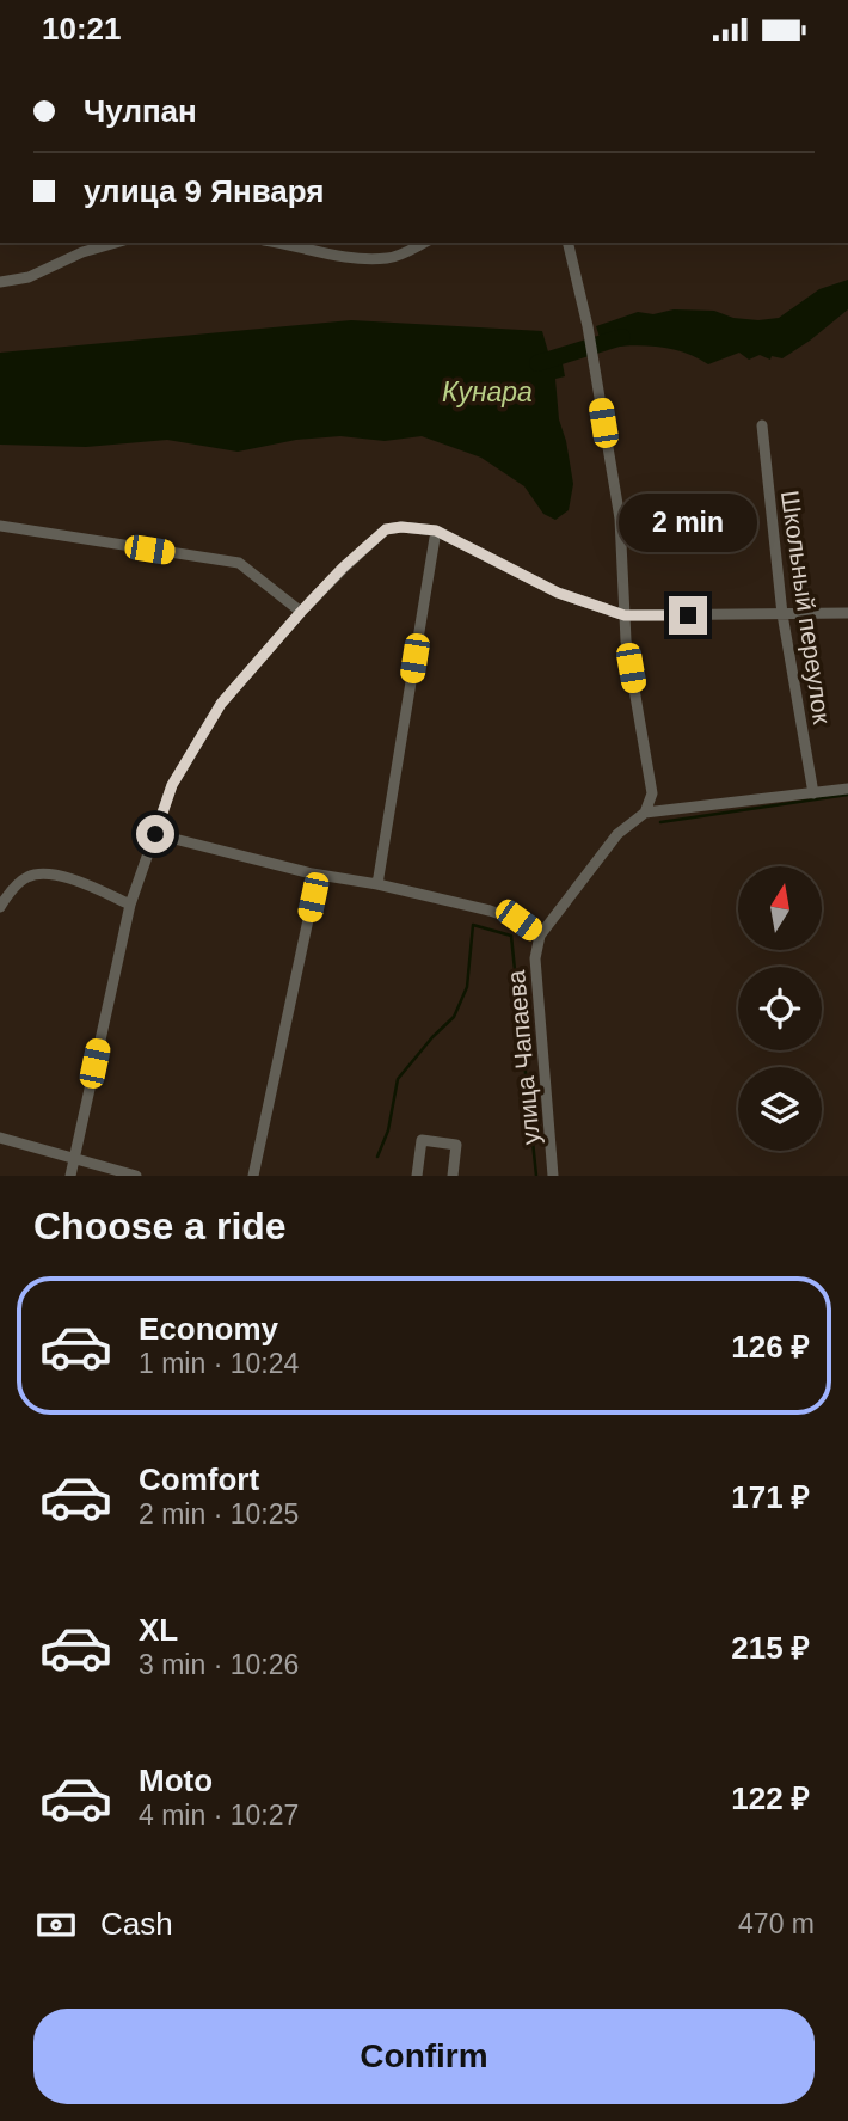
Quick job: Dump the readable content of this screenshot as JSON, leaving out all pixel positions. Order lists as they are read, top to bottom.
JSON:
{
  "streets": {
    "street": ["Школьный переулок", "улица Чапаева"]
  },
  "water": ["Кунара"],
  "north": "top",
  "page": {
    "status": "10:21",
    "banner": ["Чулпан", "улица 9 Января"],
    "bubble": "2 min",
    "heading": "Choose a ride",
    "list": [
      {
        "name": "Economy",
        "note": "1 min · 10:24",
        "value": "126 ₽"
      },
      {
        "name": "Comfort",
        "note": "2 min · 10:25",
        "value": "171 ₽"
      },
      {
        "name": "XL",
        "note": "3 min · 10:26",
        "value": "215 ₽"
      },
      {
        "name": "Moto",
        "note": "4 min · 10:27",
        "value": "122 ₽"
      }
    ],
    "pay": ["Cash", "470 m"],
    "buttons": "Confirm"
  }
}
